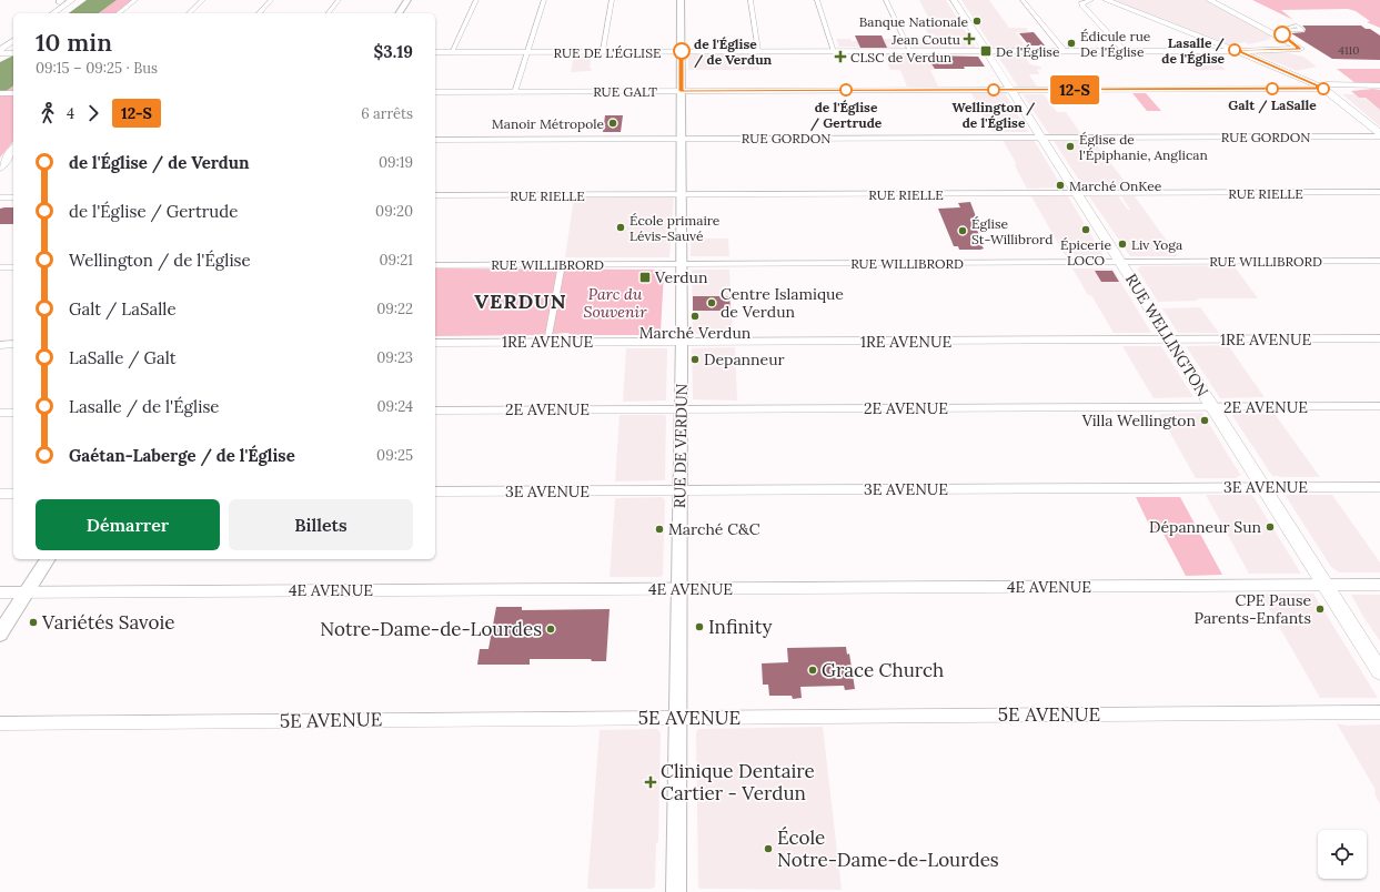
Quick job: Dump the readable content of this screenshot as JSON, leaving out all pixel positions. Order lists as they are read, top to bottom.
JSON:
{
  "streets": {
    "main road": ["RUE DE L'ÉGLISE", "RUE GALT", "RUE WELLINGTON"],
    "street": [
      "RUE GORDON",
      "RUE RIELLE",
      "RUE WILLIBRORD",
      "1RE AVENUE",
      "2E AVENUE",
      "RUE DE VERDUN",
      "3E AVENUE",
      "4E AVENUE",
      "5E AVENUE"
    ]
  },
  "crossings": [
    ["RUE DE L'ÉGLISE", "RUE WELLINGTON"],
    ["RUE DE L'ÉGLISE", "RUE DE VERDUN"],
    ["RUE GALT", "RUE WELLINGTON"],
    ["RUE GALT", "RUE DE VERDUN"],
    ["RUE GORDON", "RUE WELLINGTON"],
    ["RUE GORDON", "RUE DE VERDUN"],
    ["RUE RIELLE", "RUE WELLINGTON"],
    ["RUE RIELLE", "RUE DE VERDUN"],
    ["RUE WILLIBRORD", "RUE WELLINGTON"],
    ["RUE WILLIBRORD", "RUE DE VERDUN"],
    ["RUE WELLINGTON", "1RE AVENUE"],
    ["RUE WELLINGTON", "2E AVENUE"],
    ["RUE WELLINGTON", "3E AVENUE"],
    ["RUE WELLINGTON", "4E AVENUE"],
    ["1RE AVENUE", "RUE DE VERDUN"],
    ["2E AVENUE", "RUE DE VERDUN"],
    ["RUE DE VERDUN", "3E AVENUE"],
    ["RUE DE VERDUN", "4E AVENUE"],
    ["RUE DE VERDUN", "5E AVENUE"]
  ],
  "districts": ["VERDUN"],
  "parks": ["Parc du Souvenir"],
  "places": {
    "other": [
      "Banque Nationale",
      "Édicule rue De l'Église",
      "Lasalle / de l'Église",
      "de l'Église / de Verdun",
      "Galt / LaSalle",
      "de l'Église / Gertrude",
      "Wellington / de l'Église",
      "Manoir Métropole",
      "Église de l'Épiphanie, Anglican",
      "Marché OnKee",
      "École primaire Lévis-Sauvé",
      "Épicerie LOCO",
      "Église St-Willibrord",
      "Liv Yoga",
      "Centre Islamique de Verdun",
      "Marché Verdun",
      "Depanneur",
      "Villa Wellington",
      "Dépanneur Sun",
      "Marché C&C",
      "CPE Pause Parents-Enfants",
      "Variétés Savoie",
      "Infinity",
      "Notre-Dame-de-Lourdes",
      "Grace Church",
      "École Notre-Dame-de-Lourdes"
    ],
    "health": ["Jean Coutu", "CLSC de Verdun", "Clinique Dentaire Cartier - Verdun"],
    "transit": ["De l'Église", "Verdun"]
  },
  "lines": ["bus line 12-S"],
  "house_numbers": ["4110"],
  "page": {
    "on_map": "12-S",
    "heading": ["10 min", "09:15 – 09:25 · Bus", "$3.19"],
    "legs": ["4", "12-S", "6 arrêts"],
    "list": [
      {
        "name": "de l'Église / de Verdun",
        "value": "09:19"
      },
      {
        "name": "de l'Église / Gertrude",
        "value": "09:20"
      },
      {
        "name": "Wellington / de l'Église",
        "value": "09:21"
      },
      {
        "name": "Galt / LaSalle",
        "value": "09:22"
      },
      {
        "name": "LaSalle / Galt",
        "value": "09:23"
      },
      {
        "name": "Lasalle / de l'Église",
        "value": "09:24"
      },
      {
        "name": "Gaétan-Laberge / de l'Église",
        "value": "09:25"
      }
    ],
    "buttons": ["Démarrer", "Billets"]
  }
}
